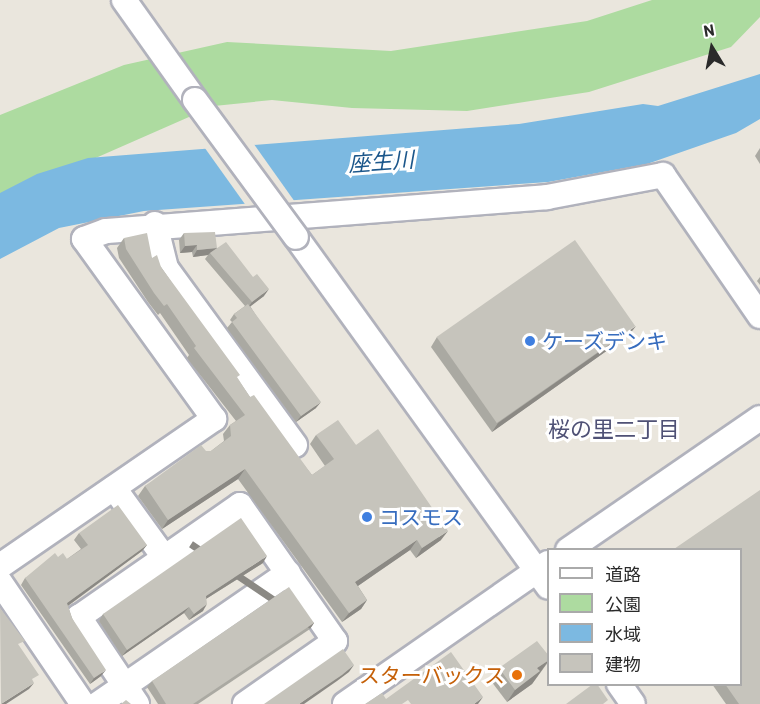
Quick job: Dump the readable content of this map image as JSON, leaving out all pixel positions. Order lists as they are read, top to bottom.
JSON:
{
  "districts": ["桜の里二丁目"],
  "water": ["座生川"],
  "places": ["ケーズデンキ", "コスモス", "スターバックス"],
  "legend": [
    "道路",
    "公園",
    "水域",
    "建物"
  ],
  "north": "top"
}
